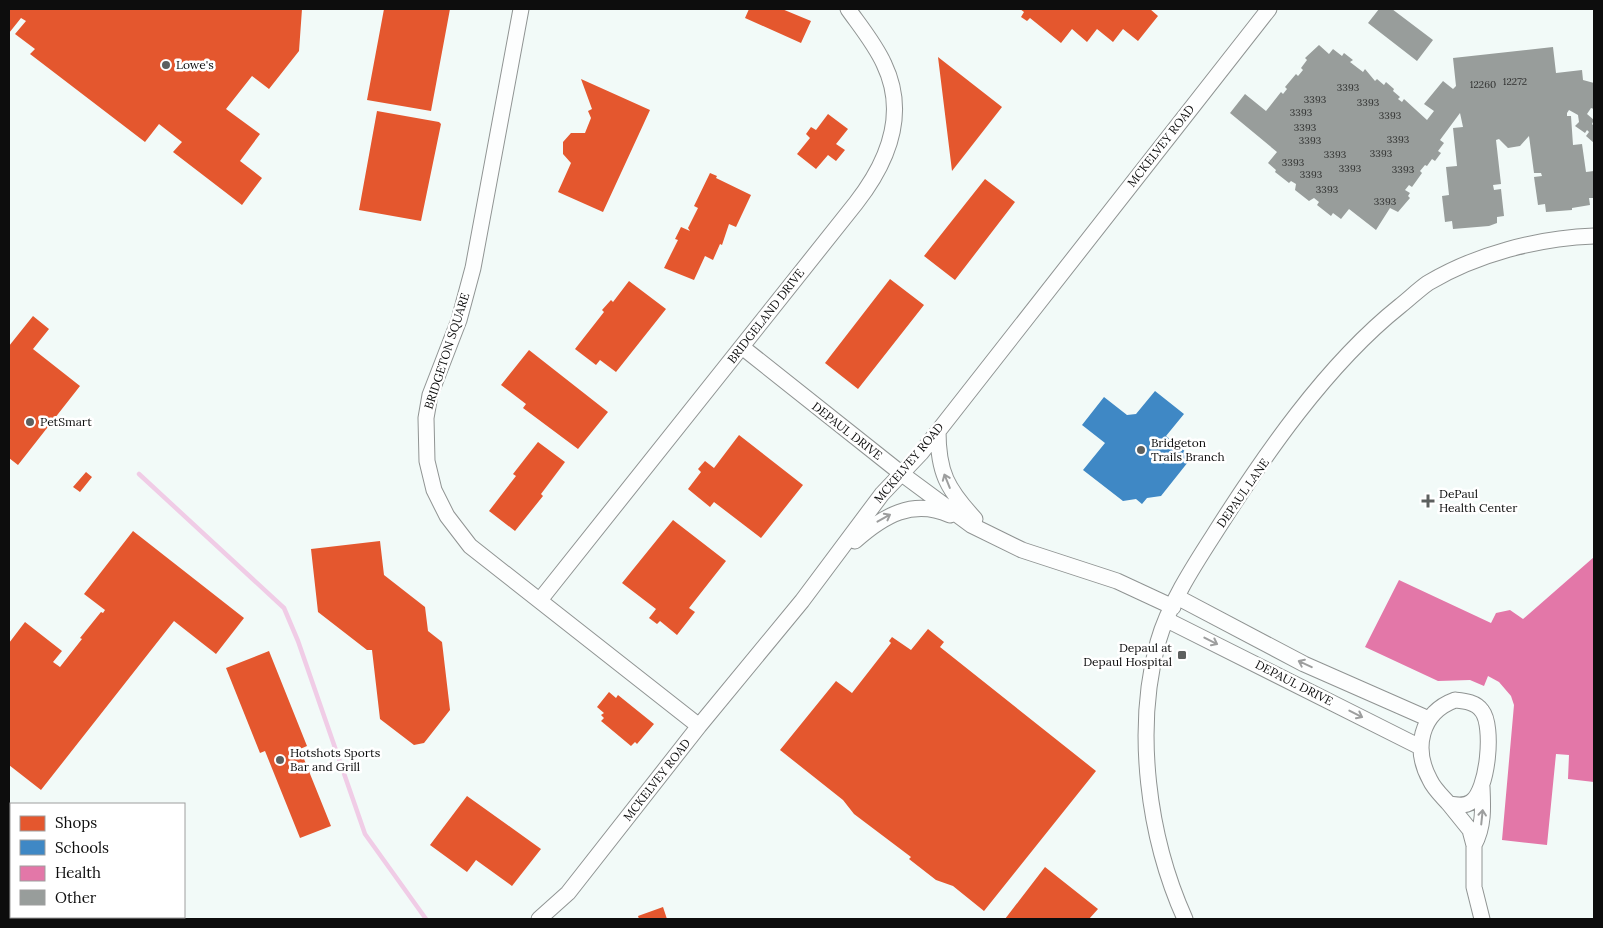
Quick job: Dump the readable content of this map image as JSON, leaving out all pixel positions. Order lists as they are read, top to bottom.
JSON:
{
  "streets": {
    "street": [
      "MCKELVEY ROAD",
      "BRIDGELAND DRIVE",
      "BRIDGETON SQUARE",
      "DEPAUL DRIVE",
      "DEPAUL LANE"
    ]
  },
  "crossings": [
    ["MCKELVEY ROAD", "BRIDGETON SQUARE"],
    ["MCKELVEY ROAD", "DEPAUL DRIVE"],
    ["BRIDGELAND DRIVE", "BRIDGETON SQUARE"],
    ["BRIDGELAND DRIVE", "DEPAUL DRIVE"],
    ["DEPAUL DRIVE", "DEPAUL LANE"]
  ],
  "places": {
    "other": [
      "Lowe's",
      "PetSmart",
      "Bridgeton Trails Branch",
      "Hotshots Sports Bar and Grill"
    ],
    "health": ["DePaul Health Center"],
    "transit": ["Depaul at Depaul Hospital"]
  },
  "house_numbers": [
    "12272",
    "12260",
    "3393",
    "3393",
    "3393",
    "3393",
    "3393",
    "3393",
    "3393",
    "3393",
    "3393",
    "3393",
    "3393",
    "3393",
    "3393",
    "3393",
    "3393",
    "3393"
  ],
  "legend": [
    "Shops",
    "Schools",
    "Health",
    "Other"
  ]
}
